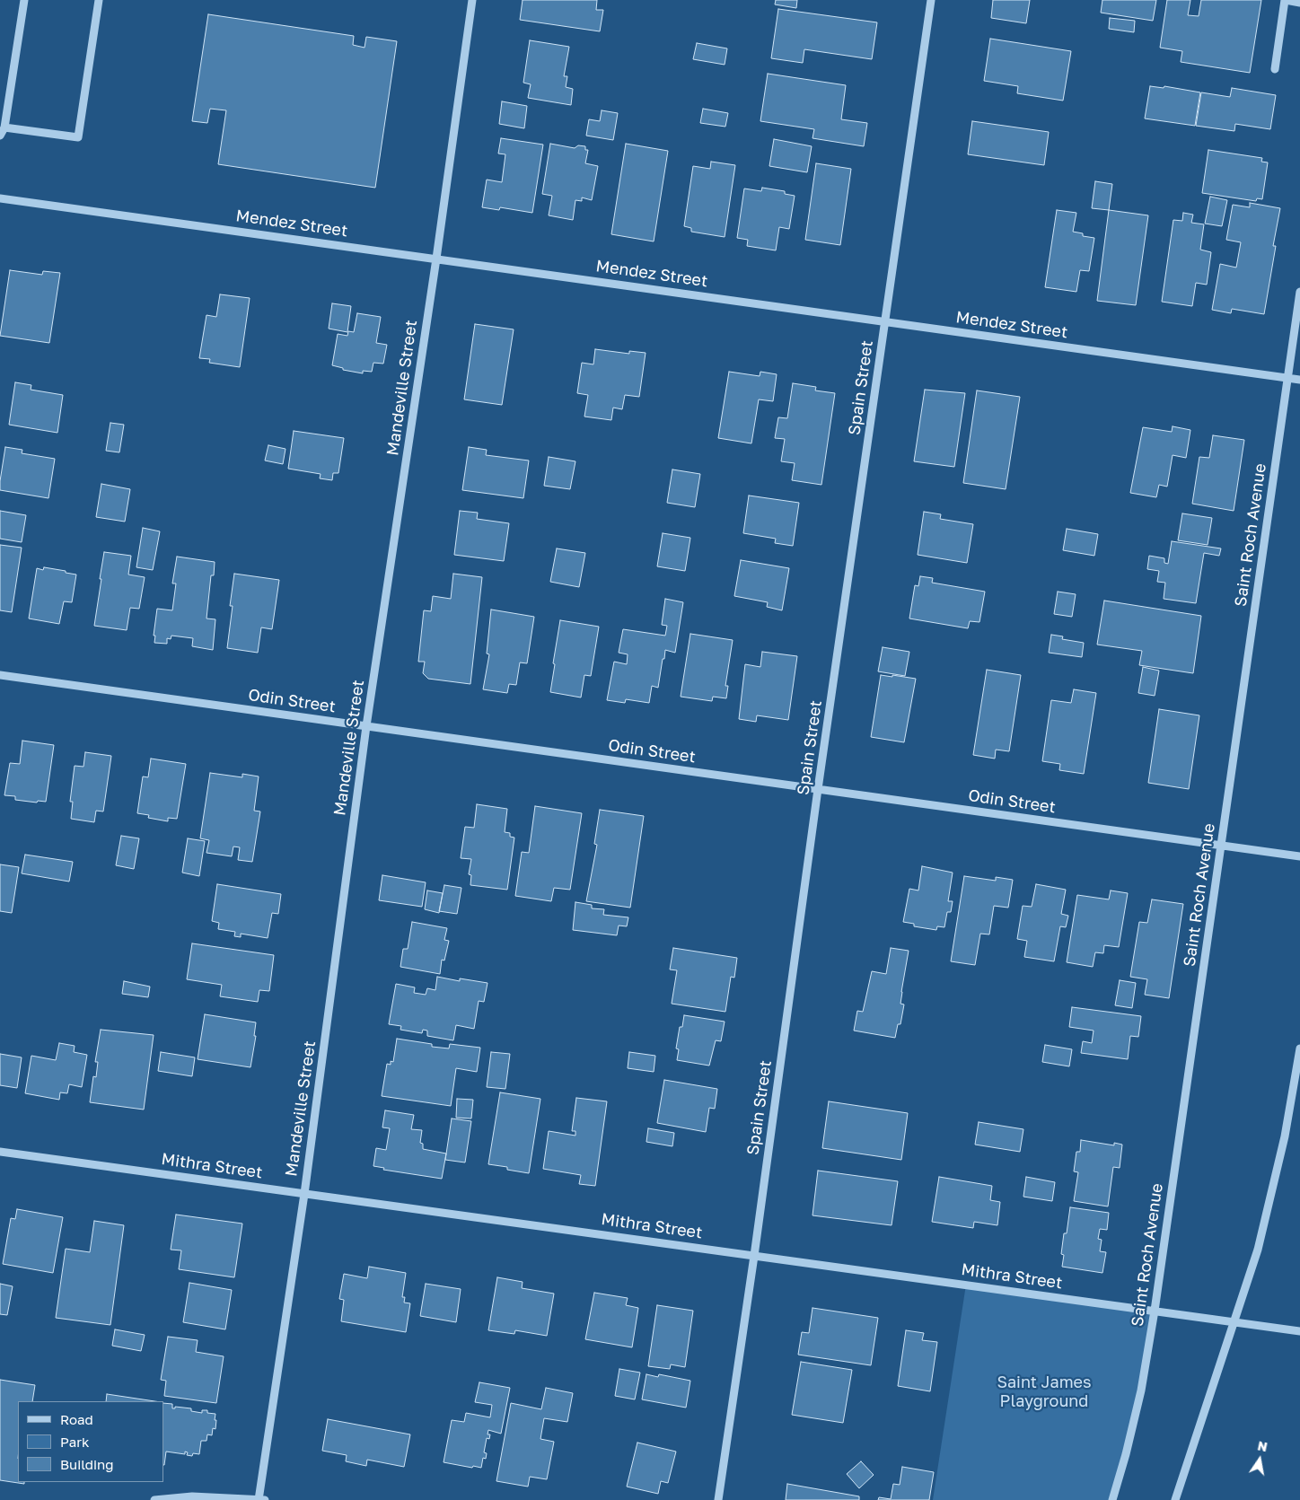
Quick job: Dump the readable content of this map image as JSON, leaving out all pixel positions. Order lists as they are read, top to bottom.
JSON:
{
  "streets": {
    "street": [
      "Mendez Street",
      "Mandeville Street",
      "Spain Street",
      "Saint Roch Avenue",
      "Odin Street",
      "Mithra Street"
    ]
  },
  "crossings": [
    ["Mendez Street", "Mandeville Street"],
    ["Mendez Street", "Spain Street"],
    ["Mendez Street", "Saint Roch Avenue"],
    ["Mandeville Street", "Odin Street"],
    ["Mandeville Street", "Mithra Street"],
    ["Spain Street", "Odin Street"],
    ["Spain Street", "Mithra Street"],
    ["Saint Roch Avenue", "Odin Street"],
    ["Saint Roch Avenue", "Mithra Street"]
  ],
  "parks": ["Saint James Playground"],
  "legend": ["Road", "Park", "Building"],
  "north": "top"
}
